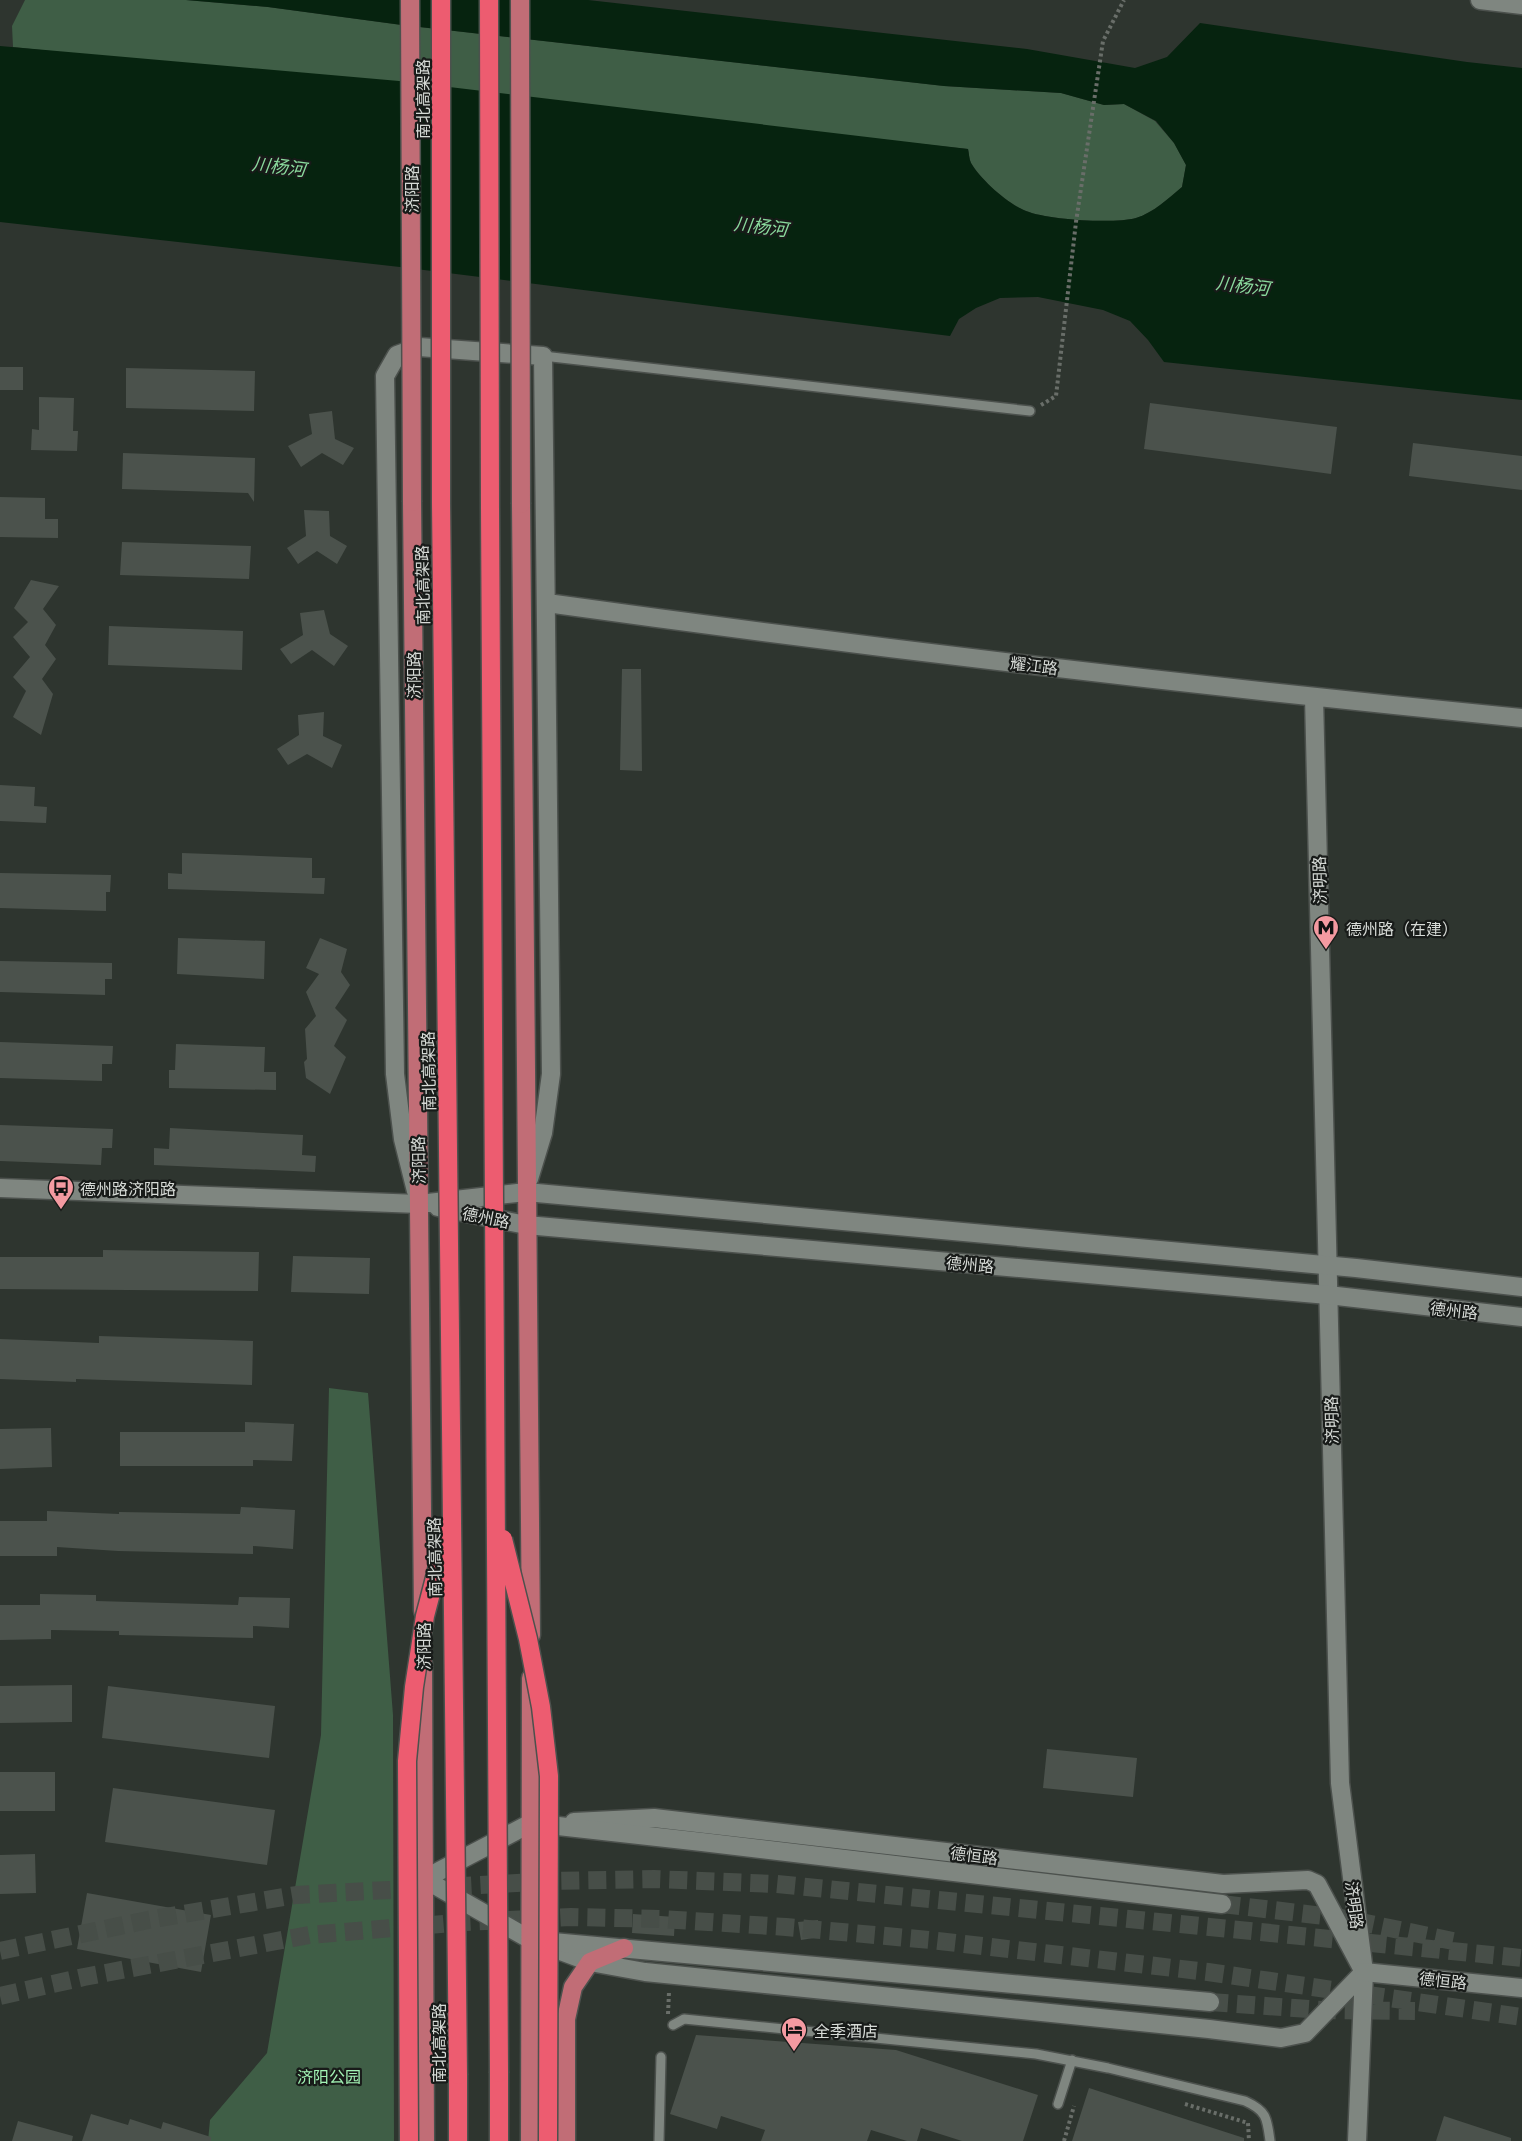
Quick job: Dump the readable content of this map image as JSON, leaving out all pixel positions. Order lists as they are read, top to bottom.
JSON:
{
  "streets": {
    "highway": ["南北高架路"],
    "main road": ["济阳路"],
    "street": [
      "耀江路",
      "济明路",
      "德州路",
      "德恒路"
    ]
  },
  "crossings": [
    ["济阳路", "德州路"],
    ["耀江路", "济明路"],
    ["济明路", "德州路"],
    ["济明路", "德恒路"]
  ],
  "water": ["川杨河"],
  "parks": ["济阳公园"],
  "places": {
    "metro station": ["德州路（在建）"],
    "bus stop": ["德州路济阳路"],
    "hotel": ["全季酒店"]
  }
}
